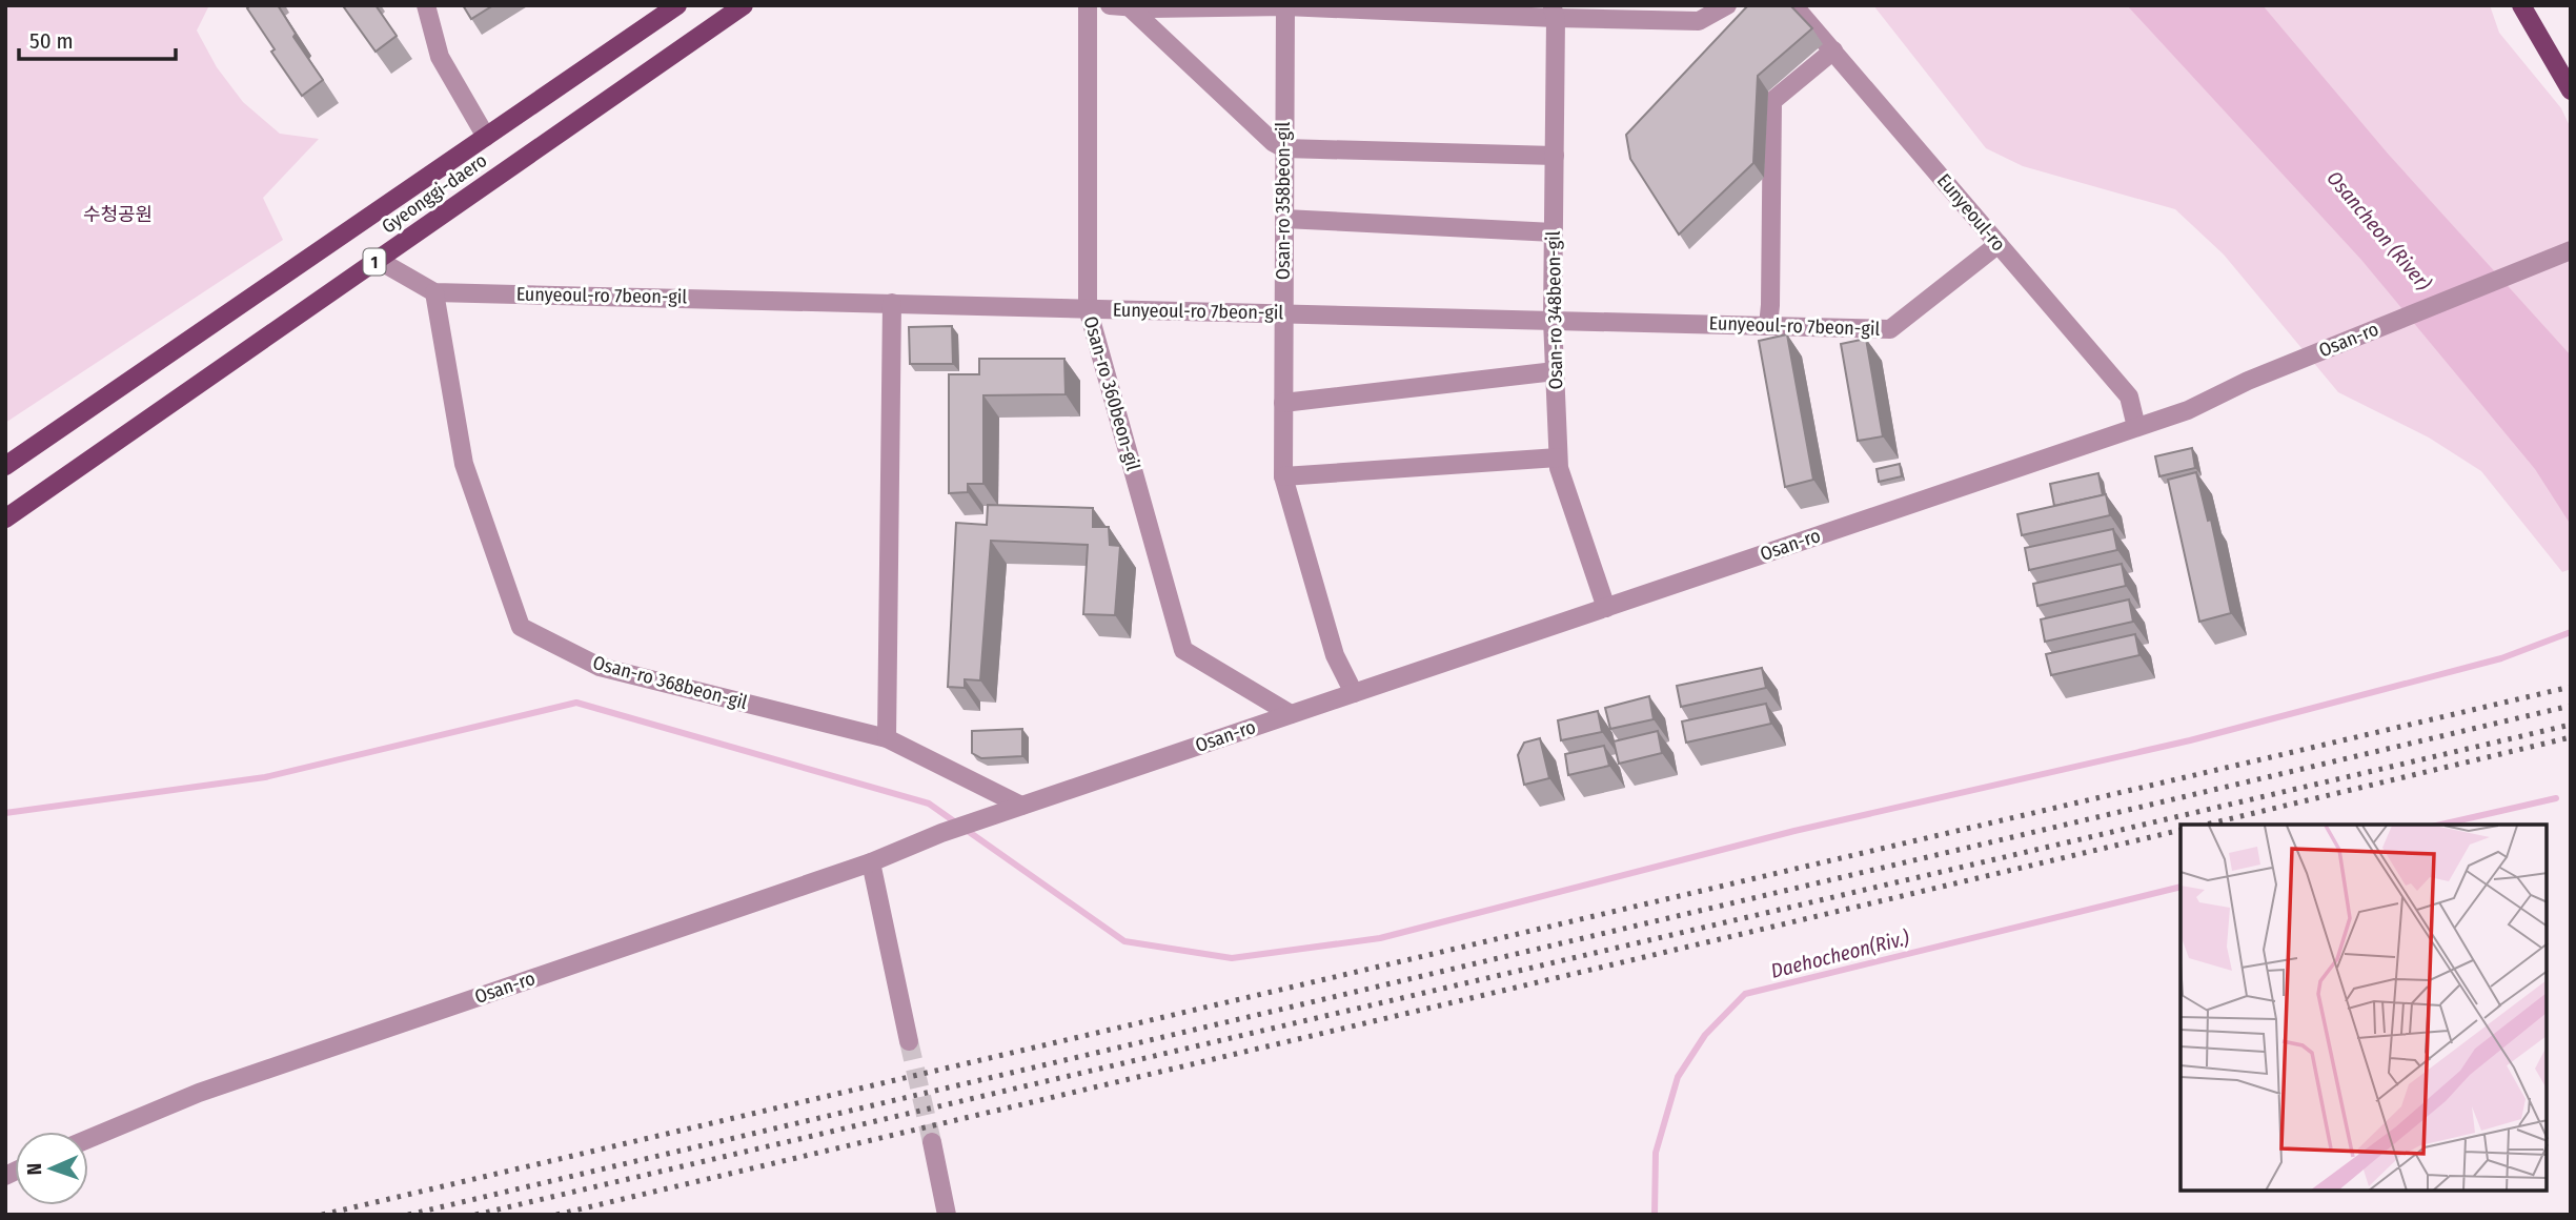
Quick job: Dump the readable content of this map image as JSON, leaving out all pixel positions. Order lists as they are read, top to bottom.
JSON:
{
  "streets": {
    "main road": ["Gyeonggi-daero", "1"],
    "street": [
      "Osan-ro 358beon-gil",
      "Eunyeoul-ro",
      "Eunyeoul-ro 7beon-gil",
      "Osan-ro 348beon-gil",
      "Osan-ro",
      "Osan-ro 360beon-gil",
      "Osan-ro 368beon-gil"
    ]
  },
  "crossings": [
    ["Gyeonggi-daero", "Eunyeoul-ro 7beon-gil"],
    ["Osan-ro 358beon-gil", "Eunyeoul-ro 7beon-gil"],
    ["Osan-ro 358beon-gil", "Osan-ro"],
    ["Eunyeoul-ro", "Eunyeoul-ro 7beon-gil"],
    ["Eunyeoul-ro", "Osan-ro"],
    ["Eunyeoul-ro 7beon-gil", "Osan-ro 348beon-gil"],
    ["Eunyeoul-ro 7beon-gil", "Osan-ro 360beon-gil"],
    ["Eunyeoul-ro 7beon-gil", "Osan-ro 368beon-gil"],
    ["Osan-ro 348beon-gil", "Osan-ro"],
    ["Osan-ro", "Osan-ro 360beon-gil"],
    ["Osan-ro", "Osan-ro 368beon-gil"]
  ],
  "water": ["Osancheon (River)", "Daehocheon(Riv.)"],
  "parks": ["수청공원"],
  "scale_bar": "50 m",
  "north": "left"
}
